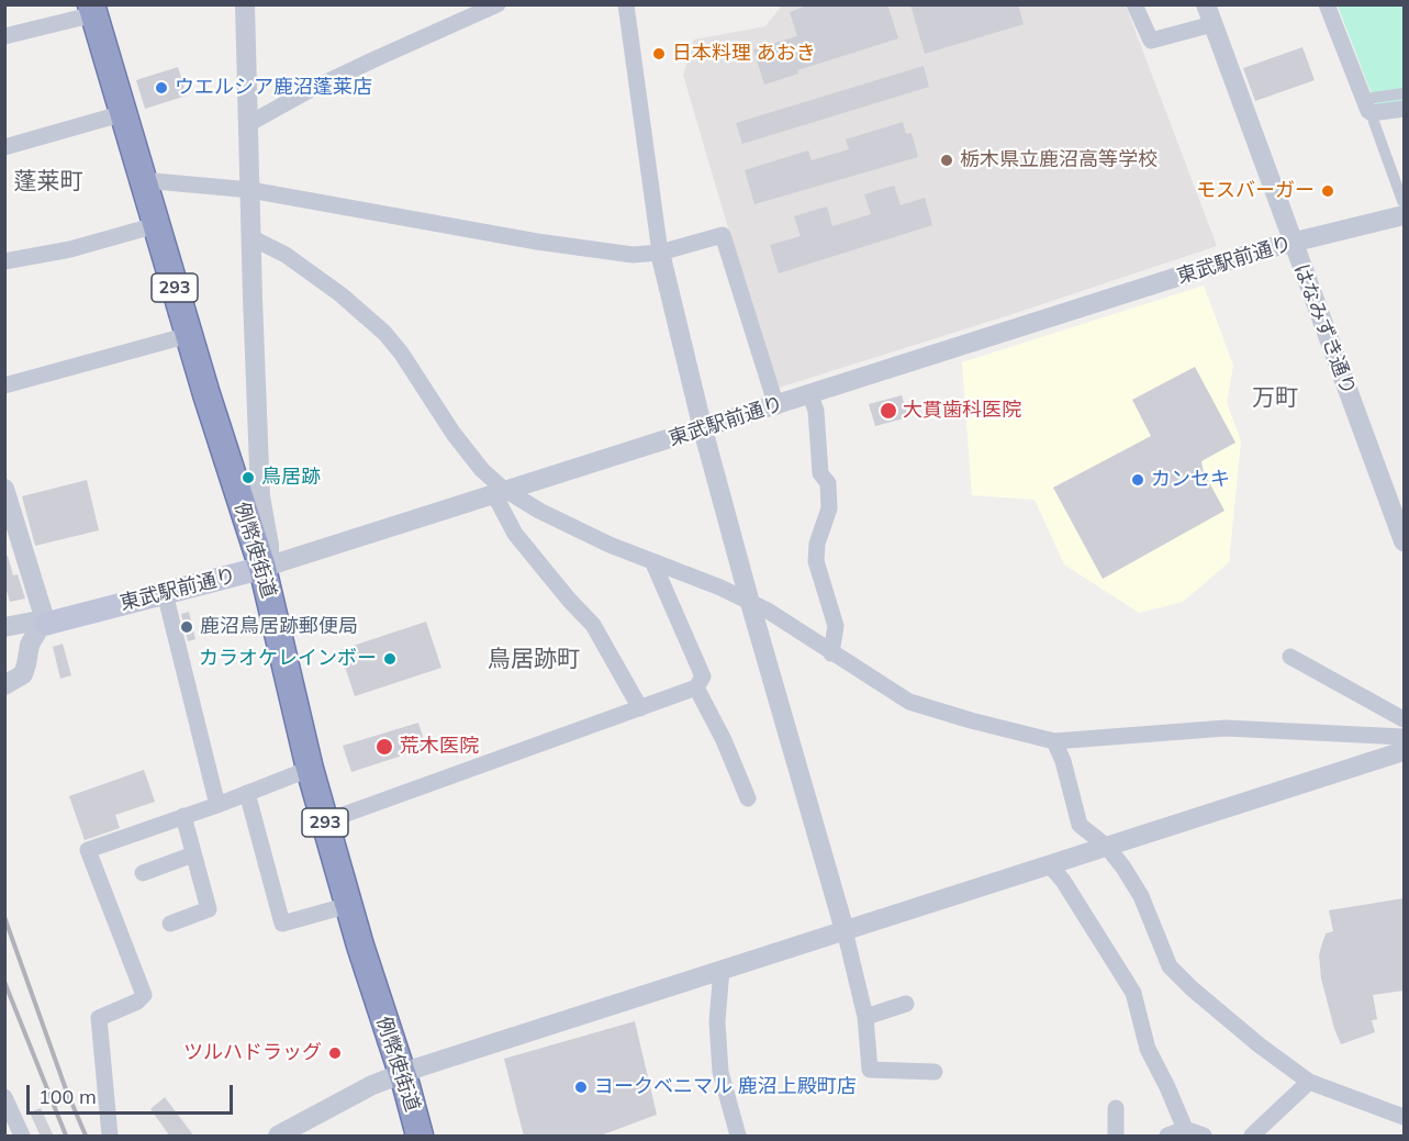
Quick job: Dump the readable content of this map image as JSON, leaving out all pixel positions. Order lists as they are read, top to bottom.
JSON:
{
  "streets": {
    "highway": ["293", "例幣使街道"],
    "main road": ["東武駅前通り"],
    "street": ["はなみずき通り"]
  },
  "crossings": [
    ["東武駅前通り", "はなみずき通り"],
    ["東武駅前通り", "例幣使街道"]
  ],
  "districts": ["蓬莱町", "万町", "鳥居跡町"],
  "places": [
    "日本料理 あおき",
    "ウエルシア鹿沼蓬莱店",
    "栃木県立鹿沼高等学校",
    "モスバーガー",
    "大貫歯科医院",
    "鳥居跡",
    "カンセキ",
    "鹿沼鳥居跡郵便局",
    "カラオケレインボー",
    "荒木医院",
    "ツルハドラッグ",
    "ヨークベニマル 鹿沼上殿町店"
  ],
  "scale_bar": "100 m"
}
